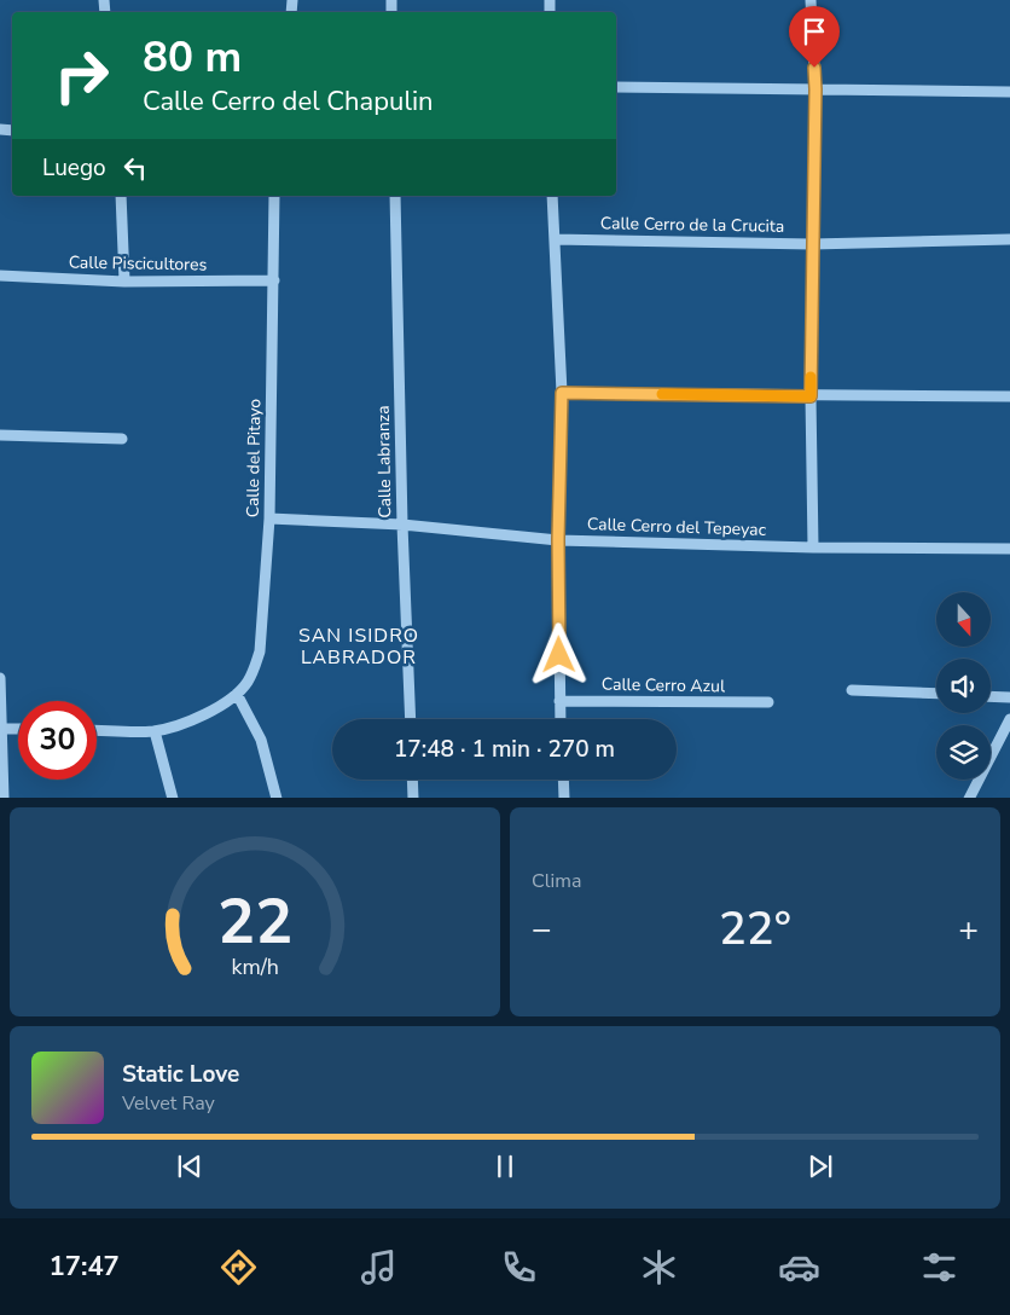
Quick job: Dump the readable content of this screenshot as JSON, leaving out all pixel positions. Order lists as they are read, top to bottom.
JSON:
{
  "streets": {
    "street": [
      "Calle Cerro de la Crucita",
      "Calle Piscicultores",
      "Calle del Pitayo",
      "Calle Labranza",
      "Calle Cerro del Tepeyac",
      "Calle Cerro Azul"
    ]
  },
  "crossings": [
    ["Calle Piscicultores", "Calle del Pitayo"],
    ["Calle del Pitayo", "Calle Cerro del Tepeyac"],
    ["Calle Labranza", "Calle Cerro del Tepeyac"]
  ],
  "districts": ["SAN ISIDRO LABRADOR"],
  "north": "bottom",
  "page": {
    "turn": ["80 m", "Calle Cerro del Chapulin"],
    "then": "Luego",
    "limit": "30",
    "trip": "17:48 · 1 min · 270 m",
    "tile": "Clima",
    "heat": ["−", "22°", "+"],
    "song": ["Static Love", "Velvet Ray"],
    "tabs": "17:47",
    "gauge": ["22", "km/h"]
  }
}
